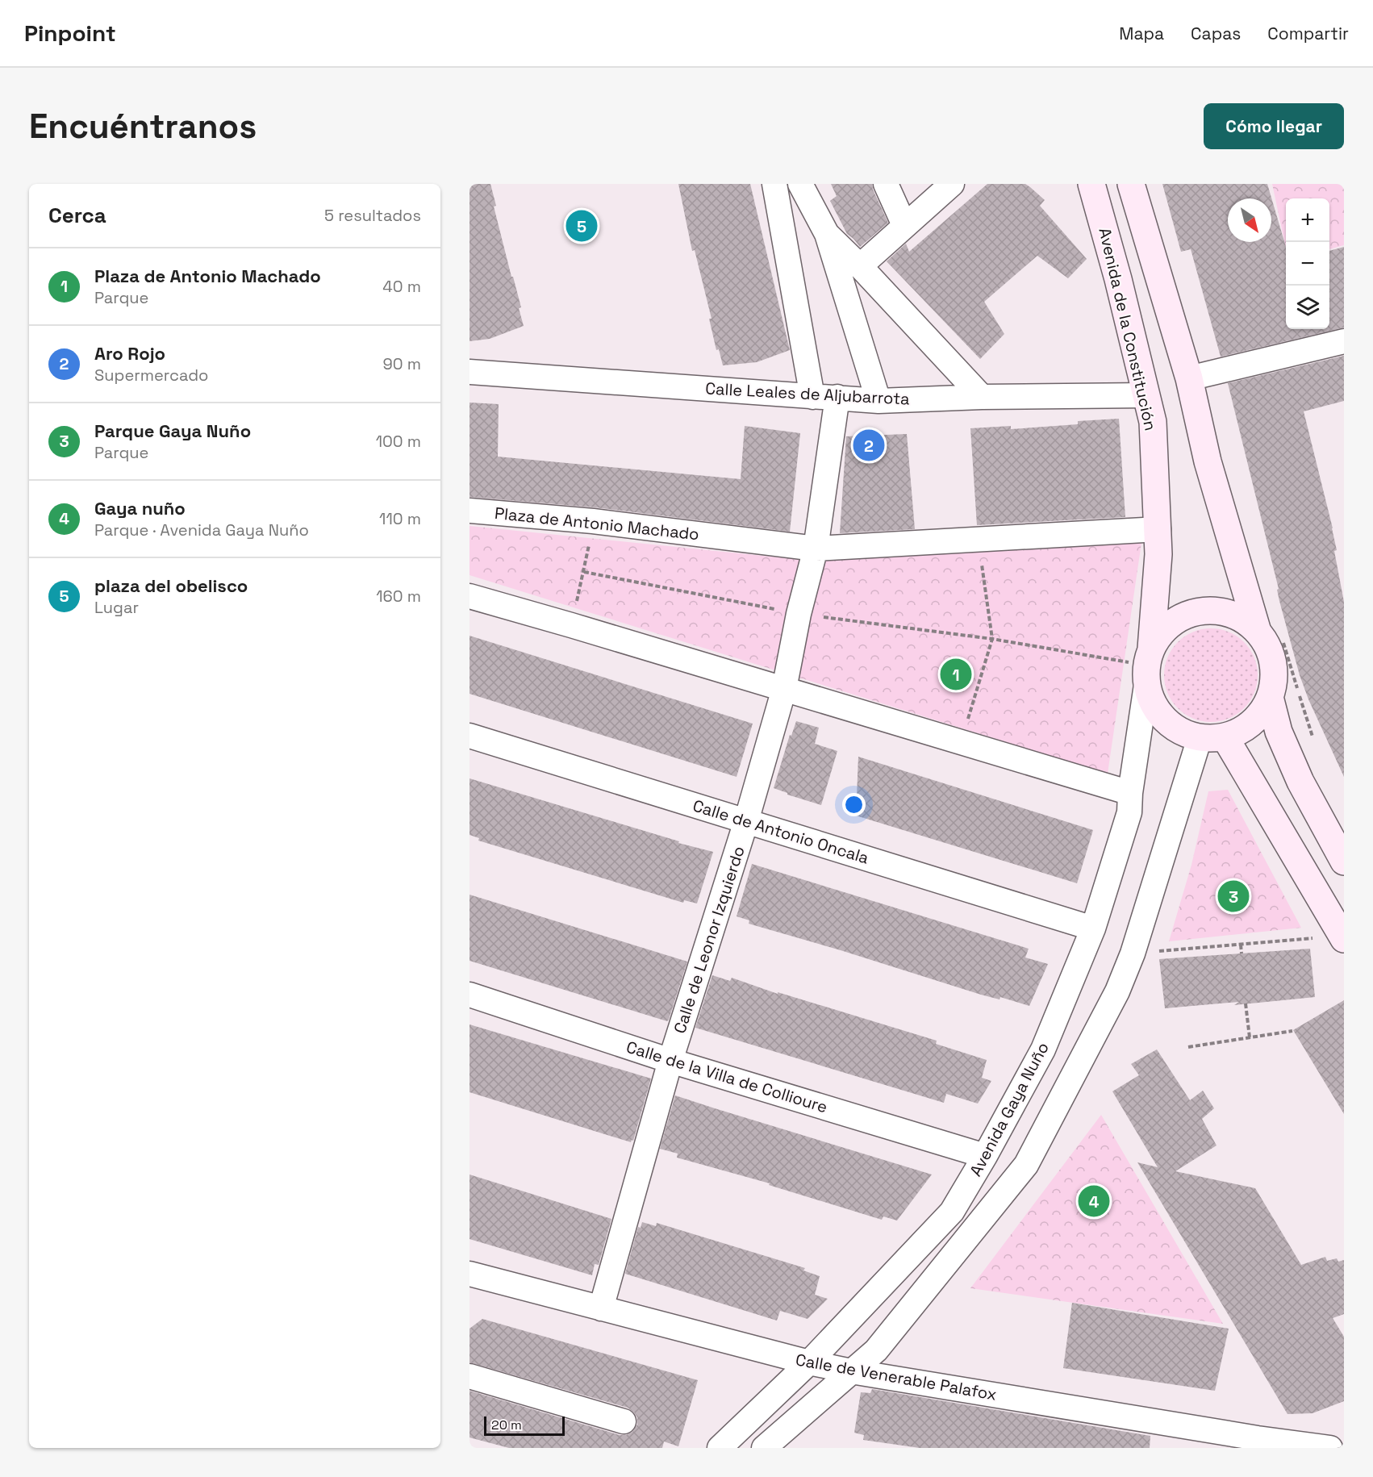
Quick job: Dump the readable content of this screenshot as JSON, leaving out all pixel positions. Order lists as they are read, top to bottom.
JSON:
{
  "streets": {
    "street": [
      "Avenida de la Constitución",
      "Calle Leales de Aljubarrota",
      "Plaza de Antonio Machado",
      "Calle de Antonio Oncala",
      "Calle de Leonor Izquierdo",
      "Calle de la Villa de Collioure",
      "Avenida Gaya Nuño",
      "Calle de Venerable Palafox"
    ]
  },
  "crossings": [
    ["Avenida de la Constitución", "Calle Leales de Aljubarrota"],
    ["Avenida de la Constitución", "Plaza de Antonio Machado"],
    ["Avenida de la Constitución", "Avenida Gaya Nuño"],
    ["Calle Leales de Aljubarrota", "Calle de Leonor Izquierdo"],
    ["Plaza de Antonio Machado", "Calle de Leonor Izquierdo"],
    ["Calle de Antonio Oncala", "Calle de Leonor Izquierdo"],
    ["Calle de Antonio Oncala", "Avenida Gaya Nuño"],
    ["Calle de Leonor Izquierdo", "Calle de la Villa de Collioure"],
    ["Calle de Leonor Izquierdo", "Calle de Venerable Palafox"],
    ["Calle de la Villa de Collioure", "Avenida Gaya Nuño"],
    ["Avenida Gaya Nuño", "Calle de Venerable Palafox"]
  ],
  "scale_bar": "20 m",
  "north": "bottom right",
  "page": {
    "header": "Pinpoint",
    "nav": ["Mapa", "Capas", "Compartir"],
    "buttons": "Cómo llegar",
    "title": "Encuéntranos",
    "heading": ["Cerca", "5 resultados"],
    "map_buttons": ["+", "−"],
    "pins": [
      "5",
      "2",
      "1",
      "3",
      "4"
    ],
    "list": [
      {
        "mark": "1",
        "name": "Plaza de Antonio Machado",
        "note": "Parque",
        "value": "40 m"
      },
      {
        "mark": "2",
        "name": "Aro Rojo",
        "note": "Supermercado",
        "value": "90 m"
      },
      {
        "mark": "3",
        "name": "Parque Gaya Nuño",
        "note": "Parque",
        "value": "100 m"
      },
      {
        "mark": "4",
        "name": "Gaya nuño",
        "note": "Parque · Avenida Gaya Nuño",
        "value": "110 m"
      },
      {
        "mark": "5",
        "name": "plaza del obelisco",
        "note": "Lugar",
        "value": "160 m"
      }
    ],
    "scale": "20 m"
  }
}
